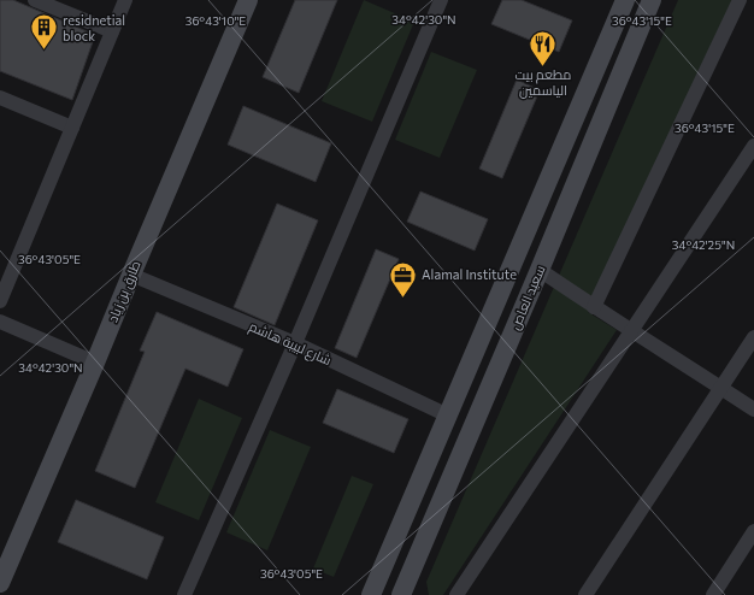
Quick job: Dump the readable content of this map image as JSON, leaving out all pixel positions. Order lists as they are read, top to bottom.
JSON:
{
  "streets": {
    "main road": ["طارق بن زياد", "سعيد العاص"],
    "street": ["شارع لبيبة هاشم"]
  },
  "crossings": [
    ["طارق بن زياد", "شارع لبيبة هاشم"]
  ],
  "places": {
    "building": ["residnetial block"],
    "restaurant": ["مطعم بيت الياسمين"],
    "office": ["Alamal Institute"]
  },
  "coordinates": [
    "34°42'30\"N",
    "36°43'15\"E",
    "36°43'10\"E",
    "34°42'25\"N",
    "36°43'05\"E"
  ]
}
